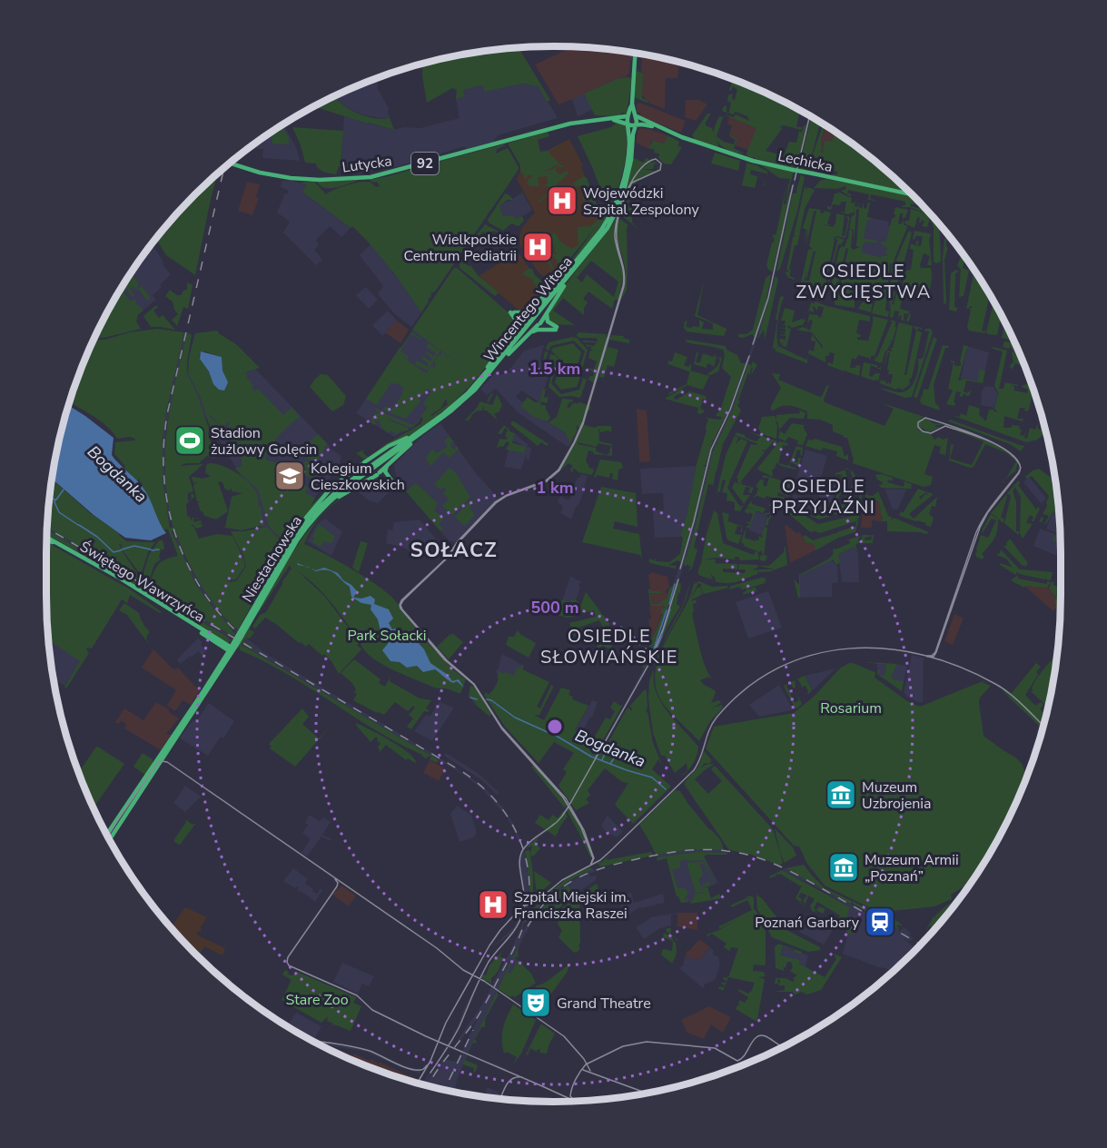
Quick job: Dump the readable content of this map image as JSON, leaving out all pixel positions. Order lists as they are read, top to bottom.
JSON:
{
  "streets": {
    "main road": [
      "Lechicka",
      "Lutycka",
      "92",
      "Wincentego Witosa",
      "Niestachowska",
      "Świętego Wawrzyńca"
    ]
  },
  "crossings": [
    ["Lechicka", "92"],
    ["Lechicka", "Wincentego Witosa"],
    ["Lutycka", "92"],
    ["Lutycka", "Wincentego Witosa"],
    ["92", "Wincentego Witosa"],
    ["Wincentego Witosa", "Niestachowska"],
    ["Niestachowska", "Świętego Wawrzyńca"]
  ],
  "districts": [
    "OSIEDLE ZWYCIĘSTWA",
    "OSIEDLE PRZYJAŹNI",
    "SOŁACZ",
    "OSIEDLE SŁOWIAŃSKIE"
  ],
  "water": ["Bogdanka"],
  "parks": ["Park Sołacki", "Rosarium", "Stare Zoo"],
  "places": {
    "hospital": ["Wojewódzki Szpital Zespolony", "Wielkpolskie Centrum Pediatrii", "Szpital Miejski im. Franciszka Raszei"],
    "sports": ["Stadion żużlowy Golęcin"],
    "school or university": ["Kolegium Cieszkowskich"],
    "museum": ["Muzeum Uzbrojenia", "Muzeum Armii „Poznań”"],
    "station": ["Poznań Garbary"],
    "theatre": ["Grand Theatre"]
  },
  "rings": ["1.5 km", "1 km", "500 m"]
}
